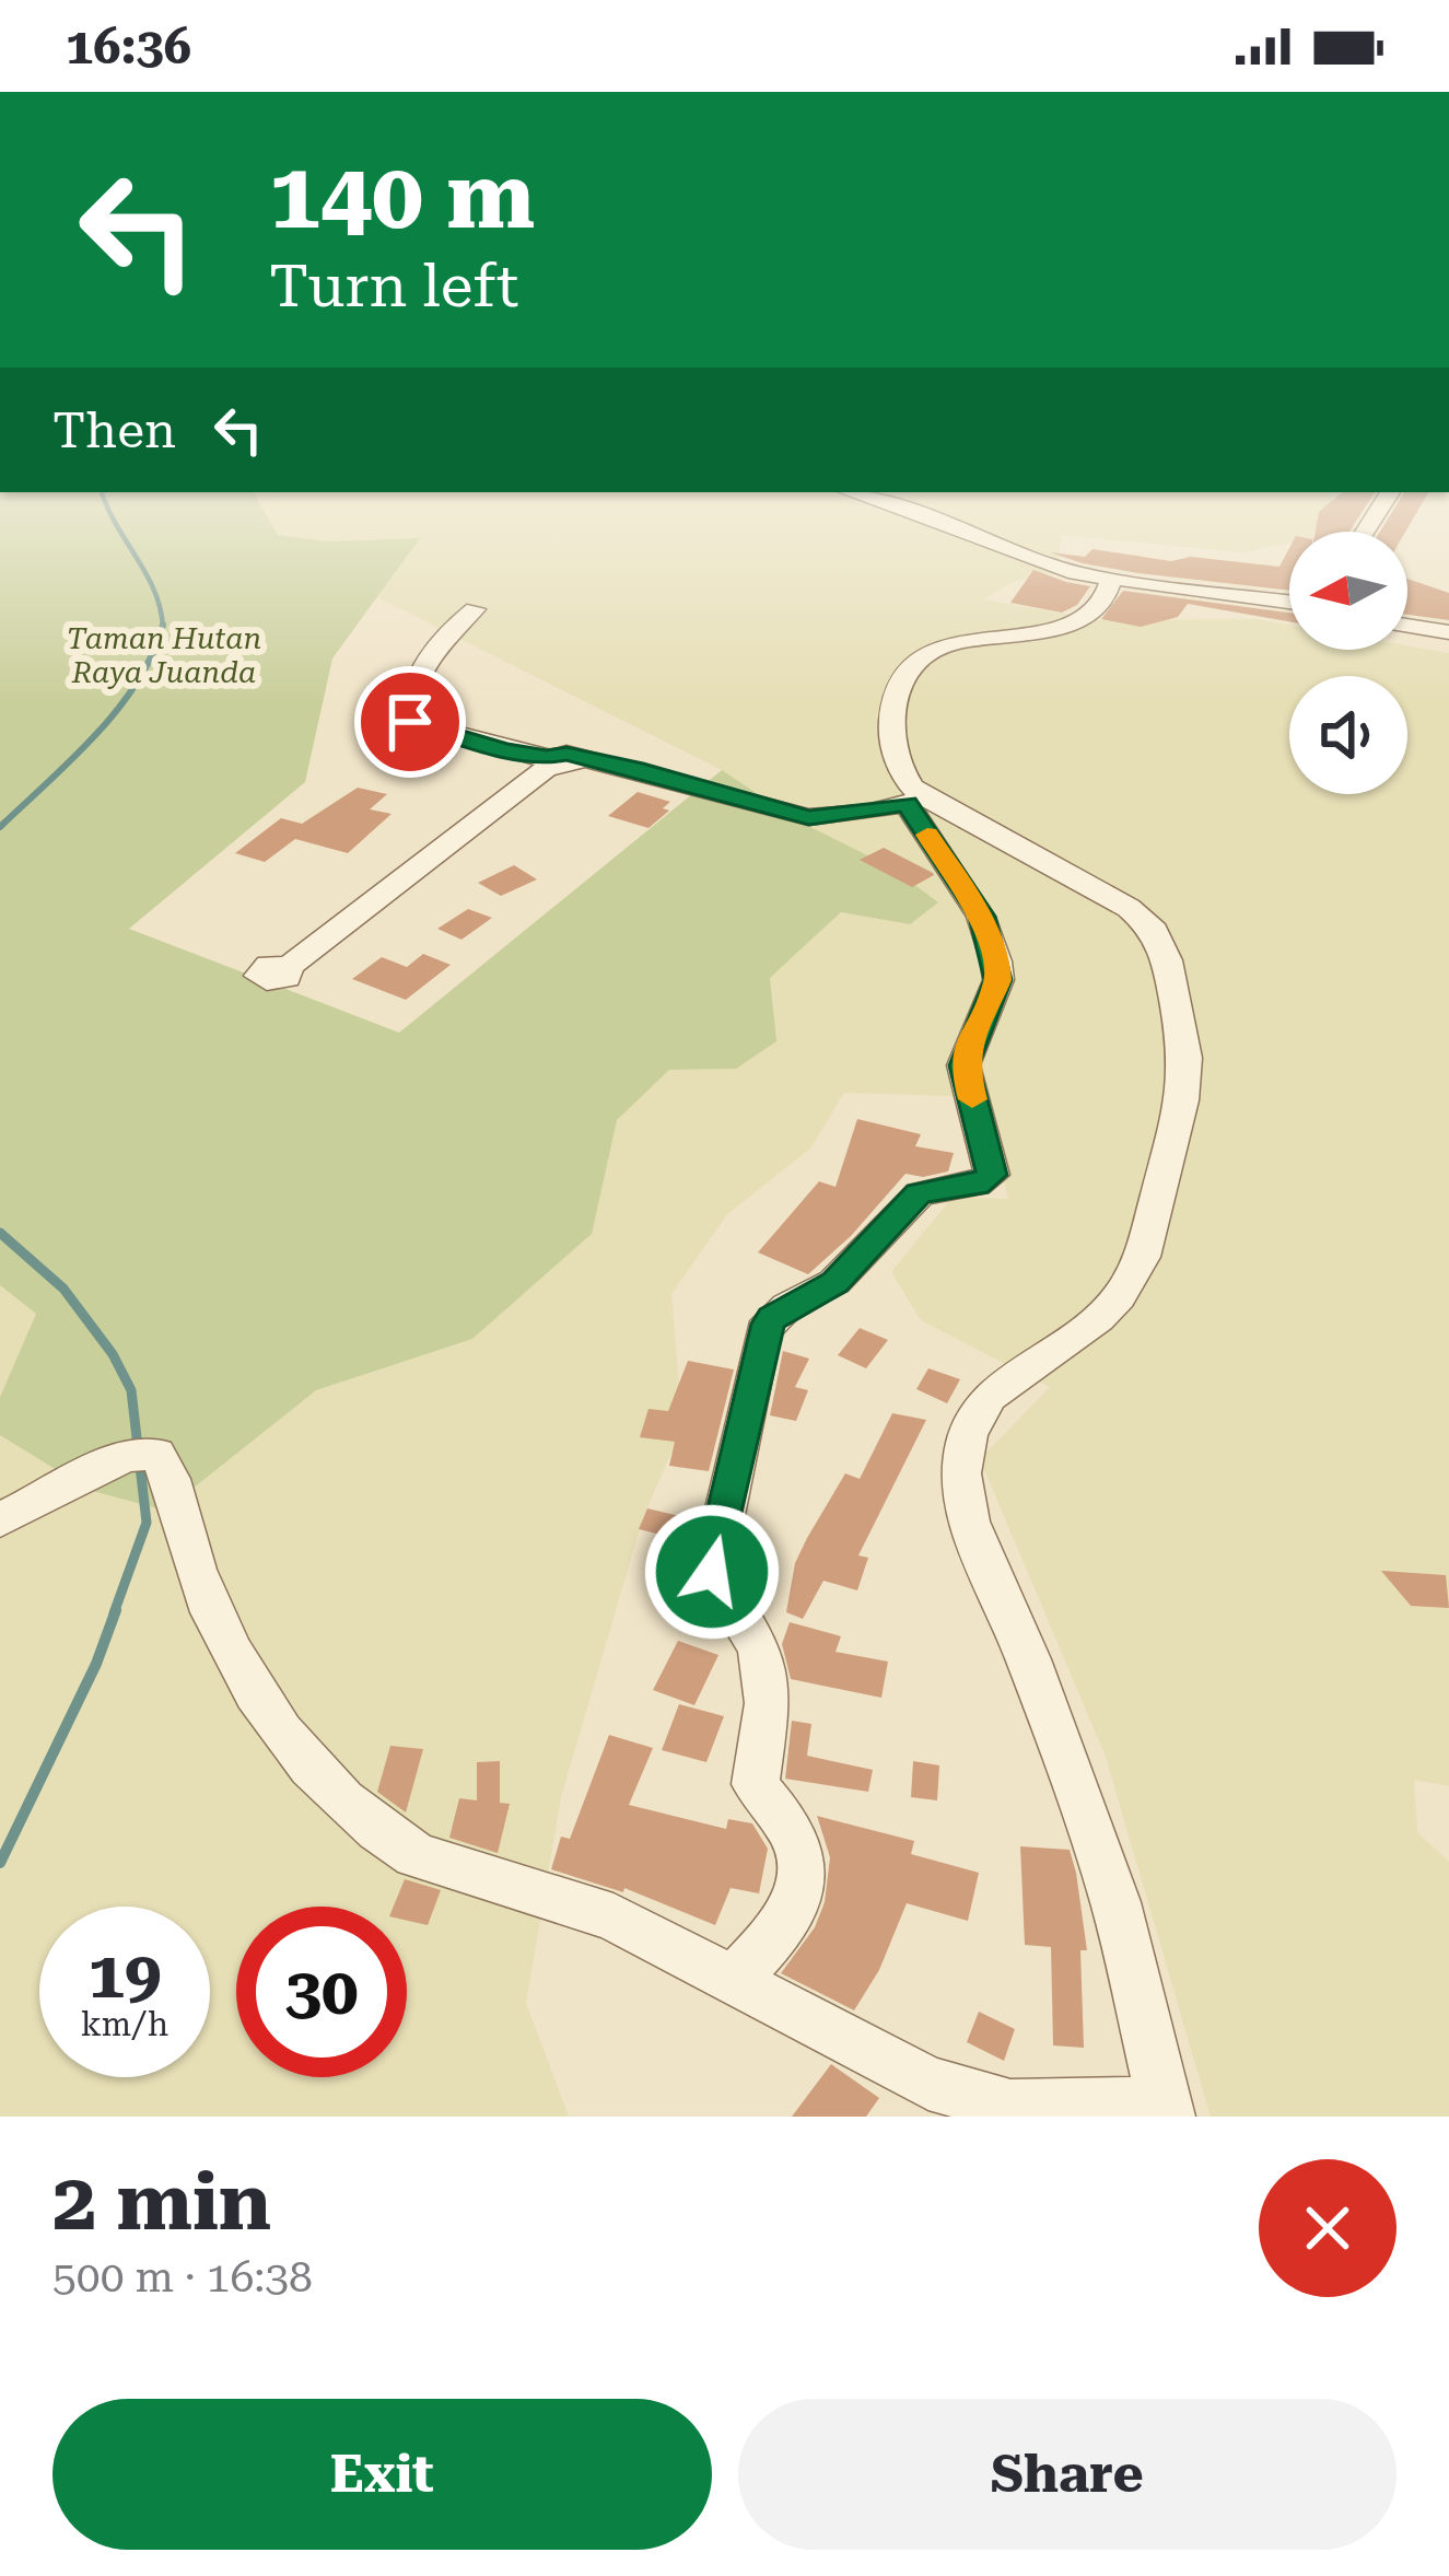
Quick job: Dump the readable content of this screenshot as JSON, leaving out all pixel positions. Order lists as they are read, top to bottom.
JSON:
{
  "parks": ["Taman Hutan Raya Juanda"],
  "north": "left",
  "page": {
    "status": "16:36",
    "turn": ["140 m", "Turn left"],
    "then": "Then",
    "speed": "19 km/h",
    "limit": "30",
    "heading": ["2 min", "500 m · 16:38"],
    "buttons": ["Exit", "Share"]
  }
}
